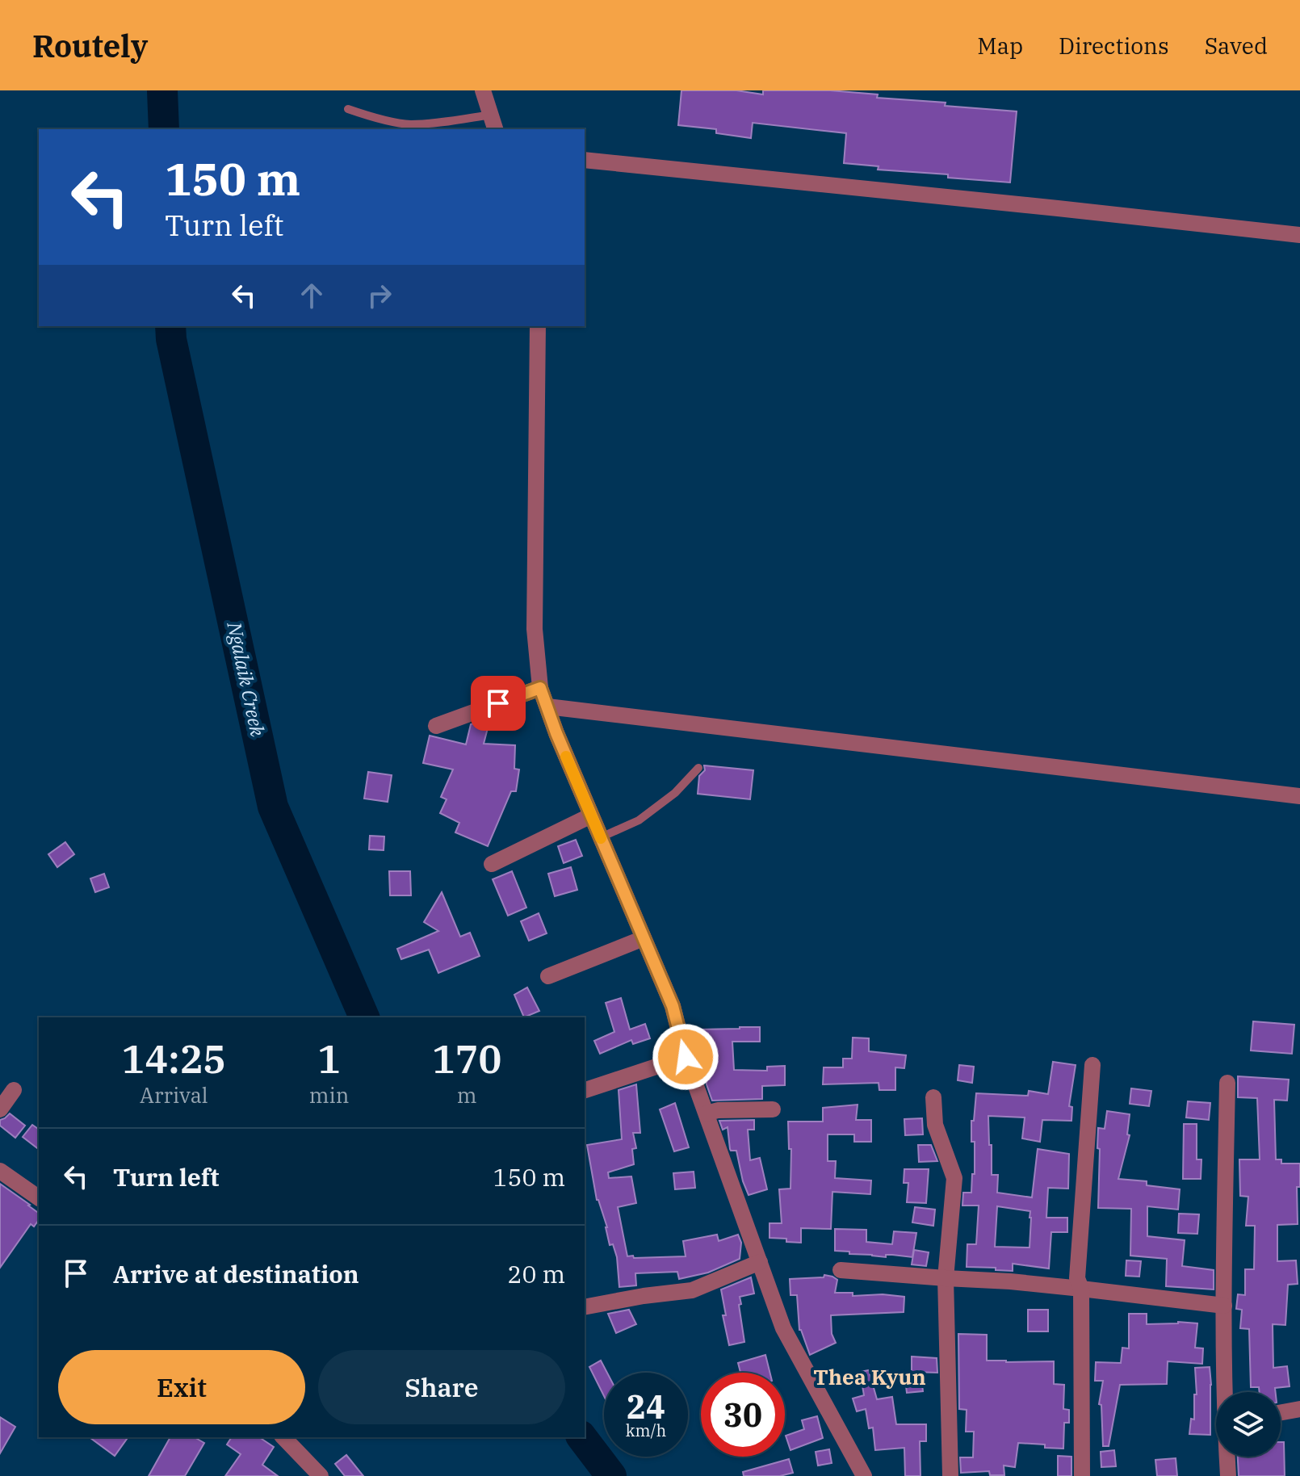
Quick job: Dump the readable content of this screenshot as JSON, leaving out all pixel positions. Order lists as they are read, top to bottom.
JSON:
{
  "districts": ["Thea Kyun"],
  "water": ["Ngalaik Creek"],
  "page": {
    "header": "Routely",
    "nav": ["Map", "Directions", "Saved"],
    "turn": ["150 m", "Turn left"],
    "eta": [
      "14:25",
      "Arrival",
      "1",
      "min",
      "170",
      "m"
    ],
    "list": [
      {
        "name": "Turn left",
        "value": "150 m"
      },
      {
        "name": "Arrive at destination",
        "value": "20 m"
      }
    ],
    "buttons": ["Exit", "Share"],
    "speed": "24 km/h",
    "limit": "30"
  }
}
